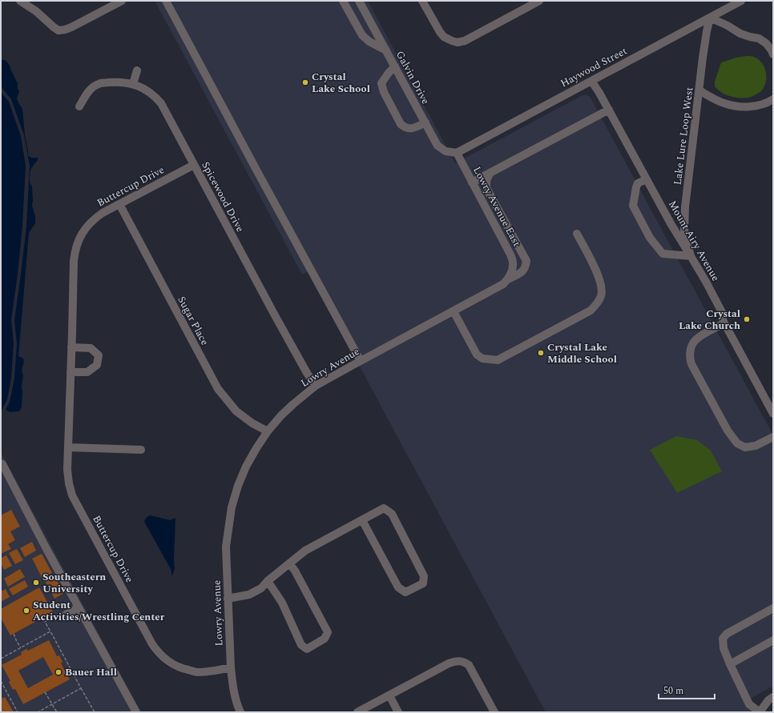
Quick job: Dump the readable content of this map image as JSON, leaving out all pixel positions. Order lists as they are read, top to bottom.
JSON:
{
  "streets": {
    "street": [
      "Haywood Street",
      "Galvin Drive",
      "Lake Lure Loop West",
      "Buttercup Drive",
      "Spicewood Drive",
      "Lowry Avenue East",
      "Mount Airy Avenue",
      "Sugar Place",
      "Lowry Avenue"
    ]
  },
  "crossings": [
    ["Haywood Street", "Galvin Drive"],
    ["Haywood Street", "Lake Lure Loop West"],
    ["Haywood Street", "Lowry Avenue East"],
    ["Haywood Street", "Mount Airy Avenue"],
    ["Galvin Drive", "Lowry Avenue East"],
    ["Lake Lure Loop West", "Mount Airy Avenue"],
    ["Buttercup Drive", "Spicewood Drive"],
    ["Buttercup Drive", "Sugar Place"],
    ["Buttercup Drive", "Lowry Avenue"],
    ["Spicewood Drive", "Lowry Avenue"],
    ["Lowry Avenue East", "Lowry Avenue"],
    ["Sugar Place", "Lowry Avenue"]
  ],
  "places": [
    "Crystal Lake School",
    "Crystal Lake Church",
    "Crystal Lake Middle School",
    "Southeastern University",
    "Student Activities/Wrestling Center",
    "Bauer Hall"
  ],
  "scale_bar": "50 m"
}
